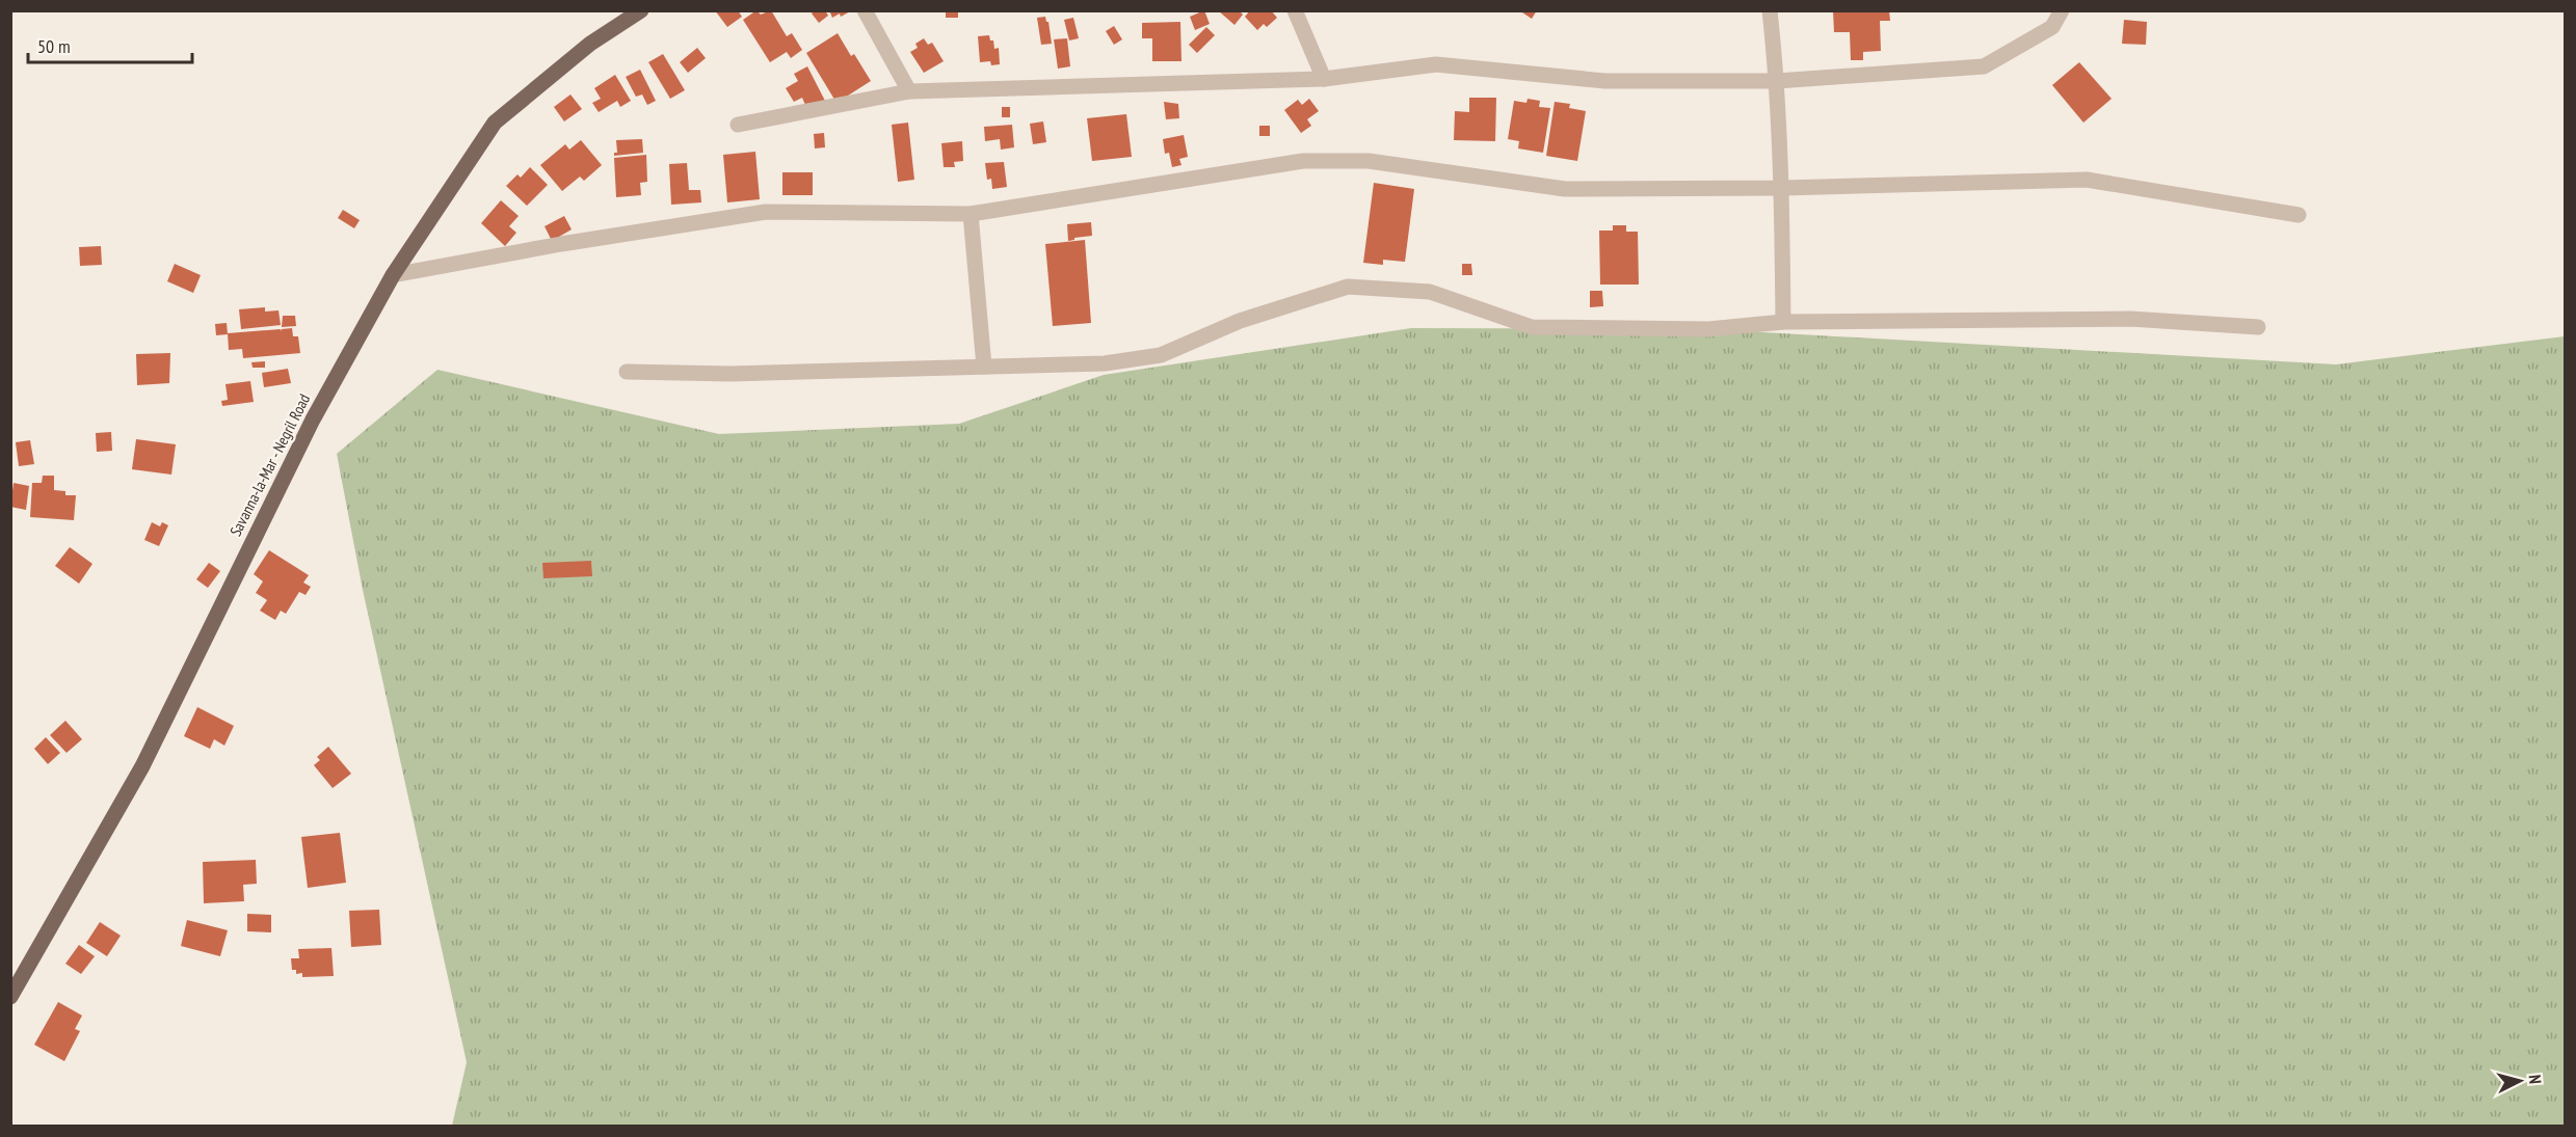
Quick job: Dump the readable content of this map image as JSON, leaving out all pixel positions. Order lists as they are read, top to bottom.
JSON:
{
  "streets": {
    "main road": ["Savanna-la-Mar - Negril Road"]
  },
  "scale_bar": "50 m",
  "north": "right"
}
